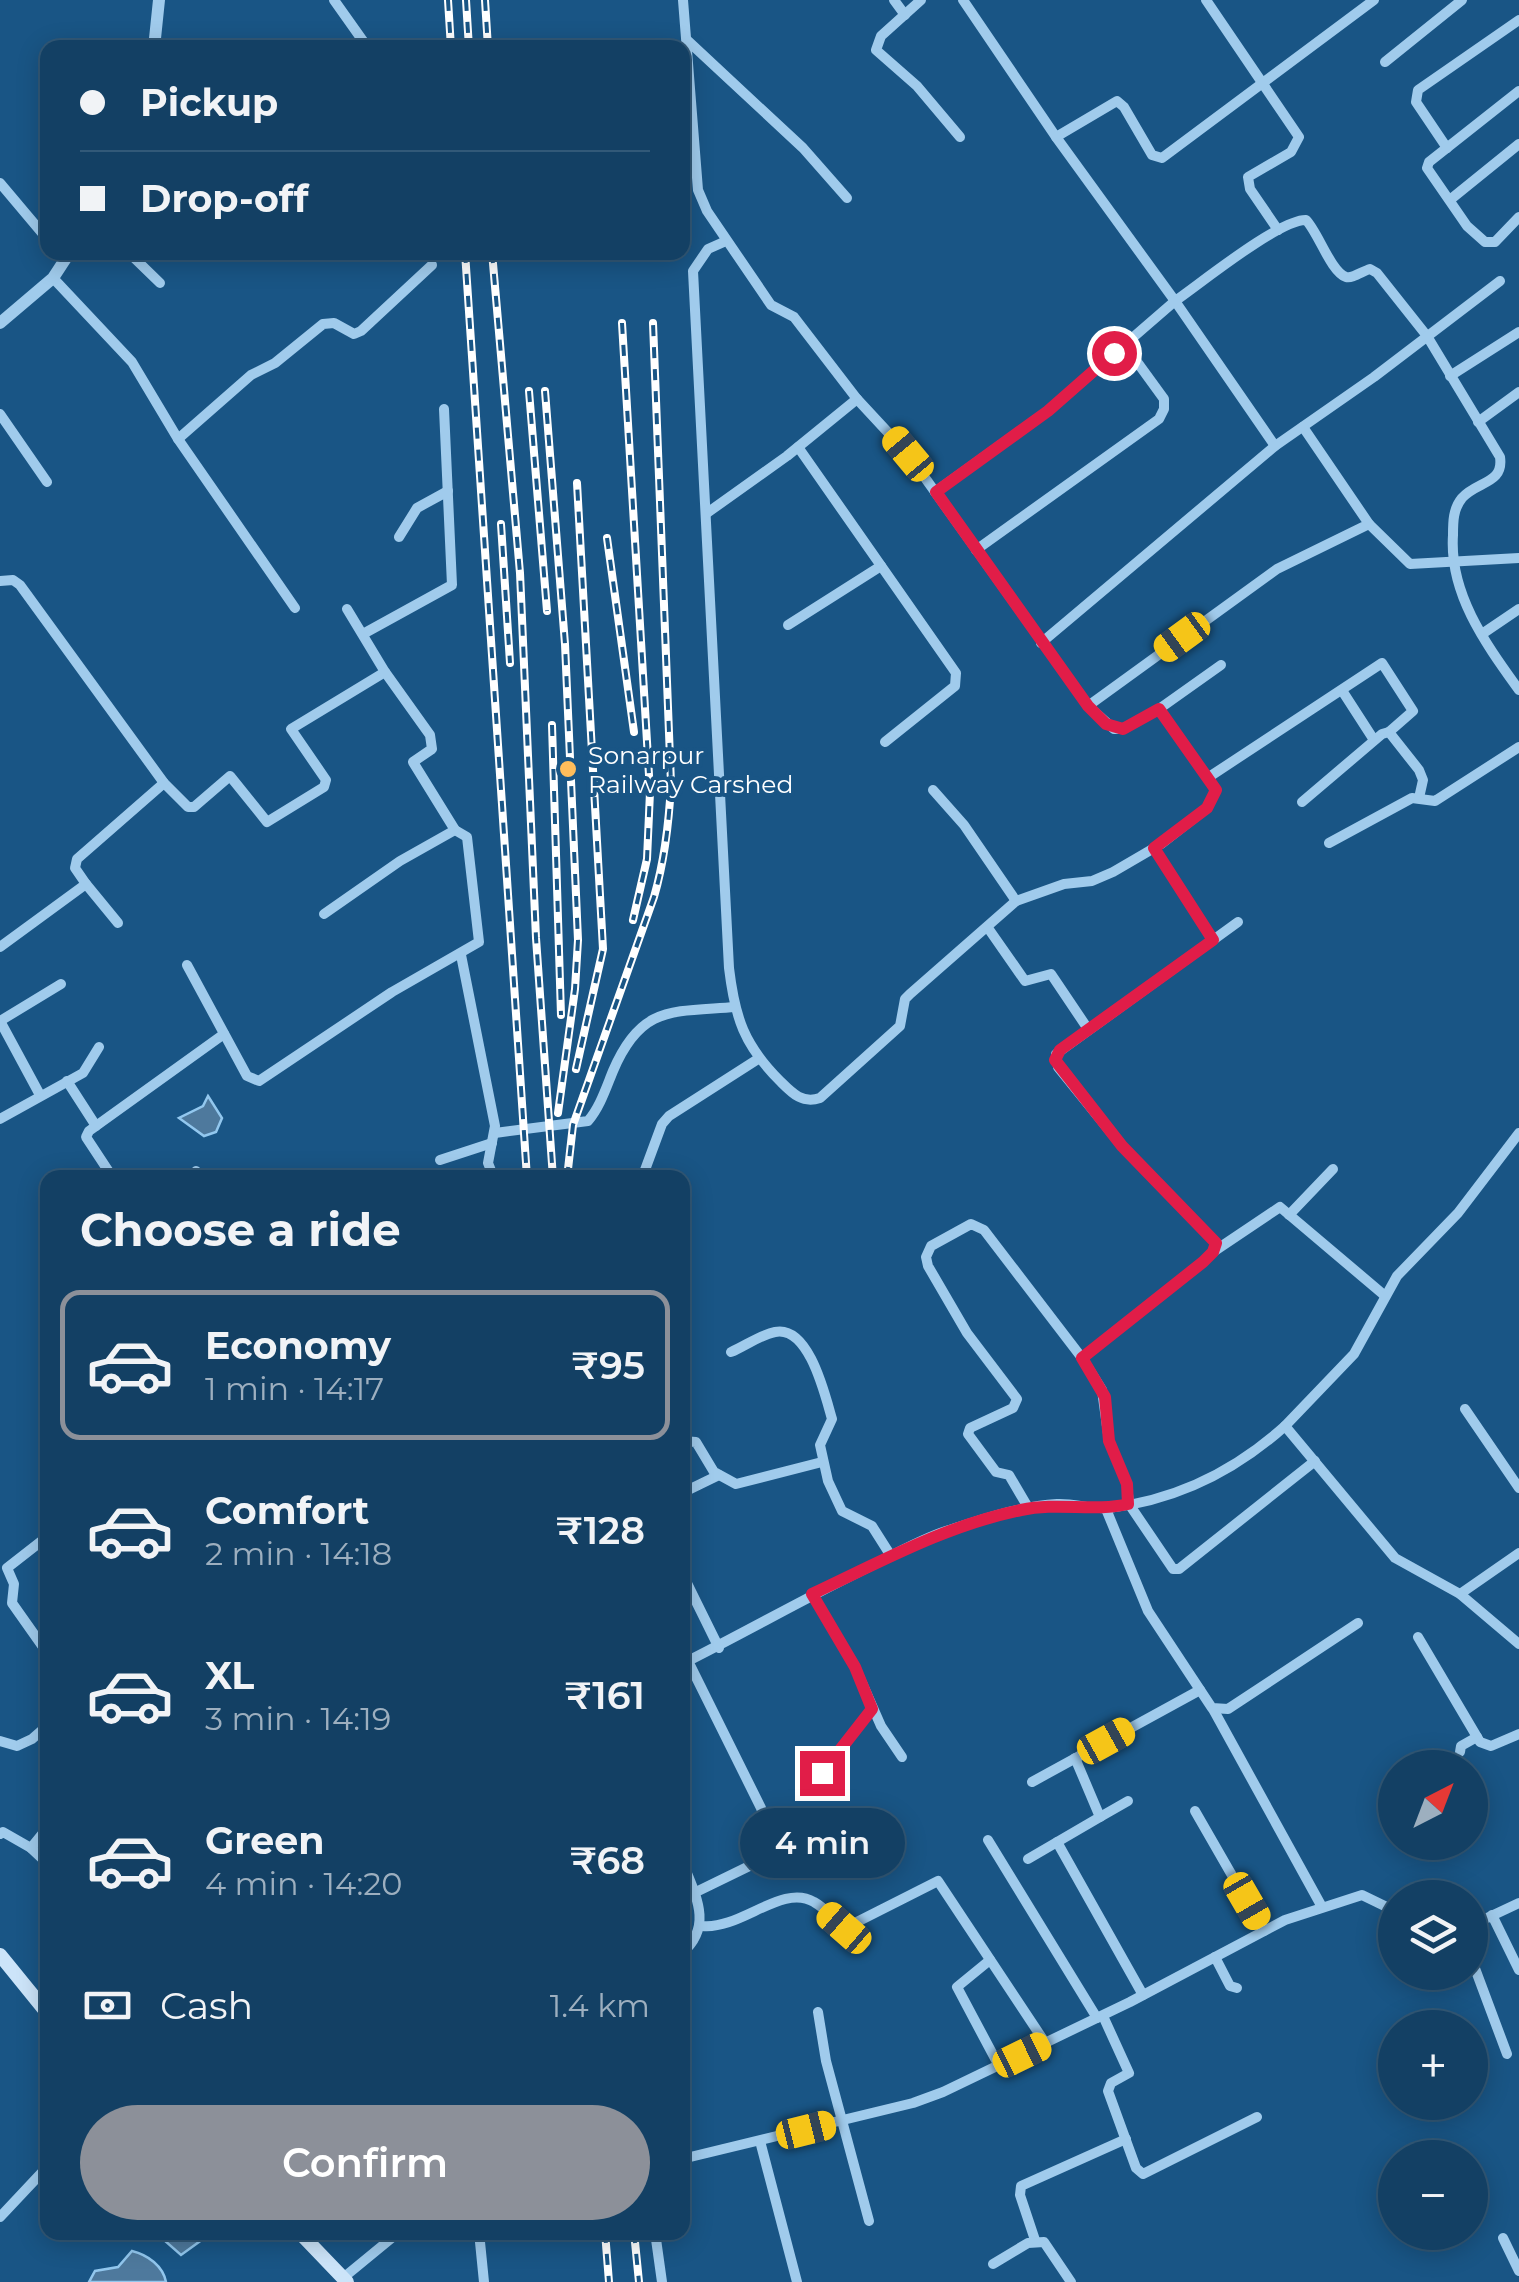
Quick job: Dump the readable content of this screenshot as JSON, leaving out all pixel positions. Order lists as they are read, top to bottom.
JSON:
{
  "places": ["Sonarpur Railway Carshed"],
  "north": "top right",
  "page": {
    "banner": ["Pickup", "Drop-off"],
    "heading": "Choose a ride",
    "list": [
      {
        "name": "Economy",
        "note": "1 min · 14:17",
        "value": "₹95"
      },
      {
        "name": "Comfort",
        "note": "2 min · 14:18",
        "value": "₹128"
      },
      {
        "name": "XL",
        "note": "3 min · 14:19",
        "value": "₹161"
      },
      {
        "name": "Green",
        "note": "4 min · 14:20",
        "value": "₹68"
      }
    ],
    "map_buttons": ["+", "−"],
    "bubble": "4 min",
    "pay": ["Cash", "1.4 km"],
    "buttons": "Confirm"
  }
}
